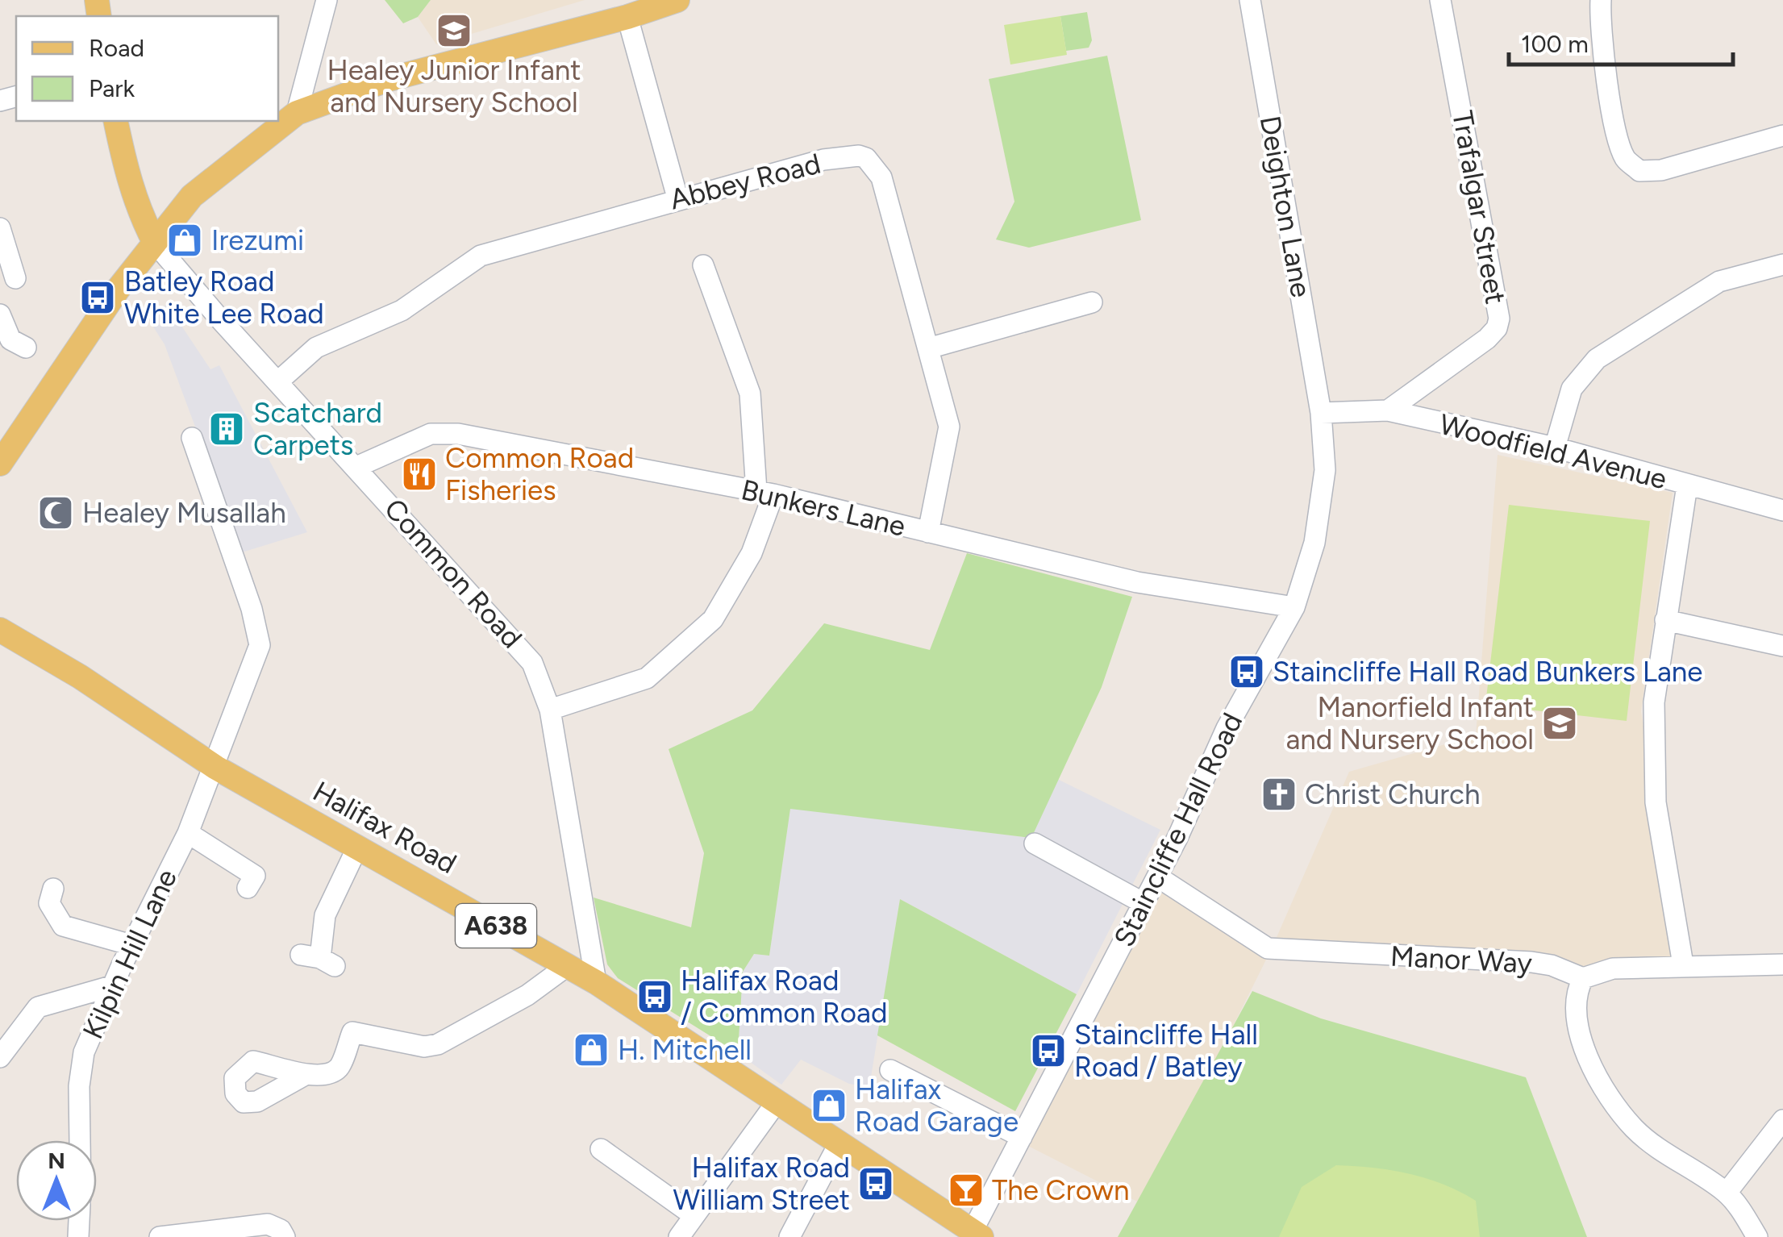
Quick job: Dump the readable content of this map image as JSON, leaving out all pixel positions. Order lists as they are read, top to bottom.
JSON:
{
  "streets": {
    "main road": ["Halifax Road", "A638"],
    "street": [
      "Abbey Road",
      "Deighton Lane",
      "Trafalgar Street",
      "Woodfield Avenue",
      "Bunkers Lane",
      "Common Road",
      "Staincliffe Hall Road",
      "Kilpin Hill Lane",
      "Manor Way"
    ]
  },
  "crossings": [
    ["Abbey Road", "Bunkers Lane"],
    ["Abbey Road", "Common Road"],
    ["Deighton Lane", "Woodfield Avenue"],
    ["Deighton Lane", "Staincliffe Hall Road"],
    ["Trafalgar Street", "Woodfield Avenue"],
    ["Woodfield Avenue", "Staincliffe Hall Road"],
    ["Bunkers Lane", "Common Road"],
    ["Bunkers Lane", "Staincliffe Hall Road"],
    ["Common Road", "Halifax Road"],
    ["Halifax Road", "Staincliffe Hall Road"],
    ["Halifax Road", "Kilpin Hill Lane"],
    ["Staincliffe Hall Road", "Manor Way"]
  ],
  "places": {
    "school or university": ["Healey Junior Infant and Nursery School", "Manorfield Infant and Nursery School"],
    "shop": ["Irezumi", "H. Mitchell", "Halifax Road Garage"],
    "bus stop": [
      "Batley Road White Lee Road",
      "Staincliffe Hall Road Bunkers Lane",
      "Halifax Road / Common Road",
      "Staincliffe Hall Road / Batley",
      "Halifax Road William Street"
    ],
    "building": ["Scatchard Carpets"],
    "restaurant": ["Common Road Fisheries"],
    "mosque": ["Healey Musallah"],
    "church": ["Christ Church"],
    "bar": ["The Crown"]
  },
  "legend": ["Road", "Park"],
  "scale_bar": "100 m",
  "north": "top"
}
